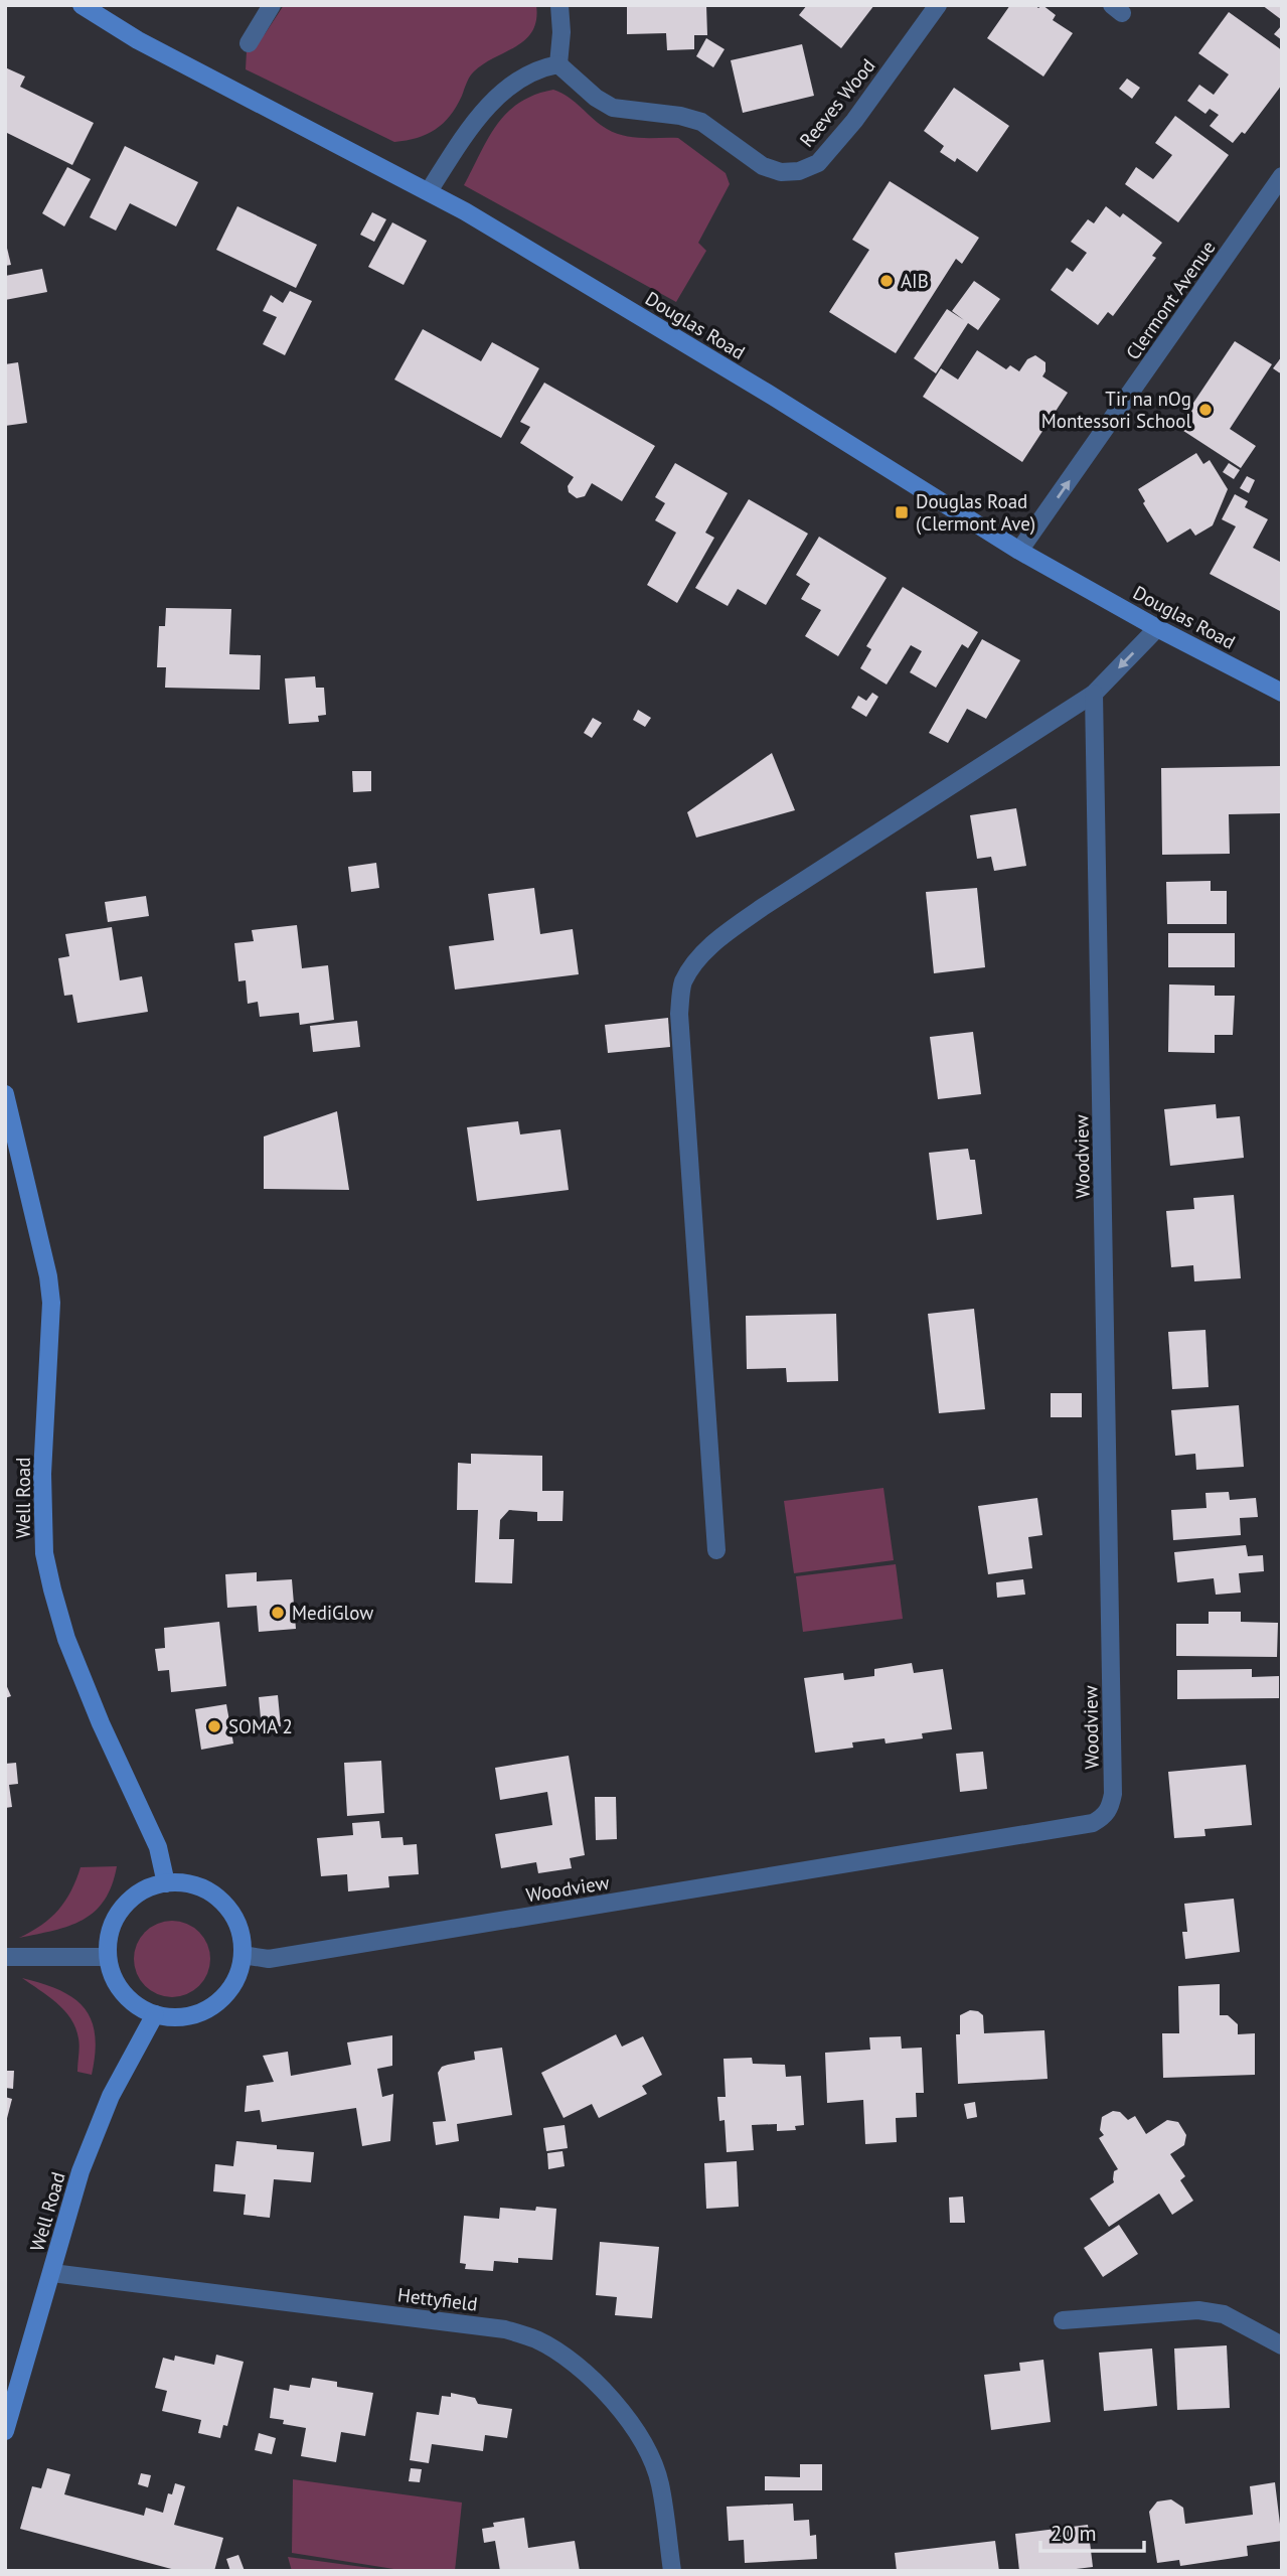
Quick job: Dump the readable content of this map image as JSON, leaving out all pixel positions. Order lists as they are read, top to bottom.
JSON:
{
  "streets": {
    "main road": ["Douglas Road", "Well Road"],
    "street": [
      "Reeves Wood",
      "Clermont Avenue",
      "Woodview",
      "Hettyfield"
    ]
  },
  "crossings": [
    ["Clermont Avenue", "Douglas Road"],
    ["Woodview", "Well Road"],
    ["Well Road", "Hettyfield"]
  ],
  "one_way": ["Clermont Avenue"],
  "places": {
    "other": [
      "AIB",
      "Tir na nOg Montessori School",
      "MediGlow",
      "SOMA 2"
    ],
    "transit": ["Douglas Road (Clermont Ave)"]
  },
  "scale_bar": "20 m"
}
